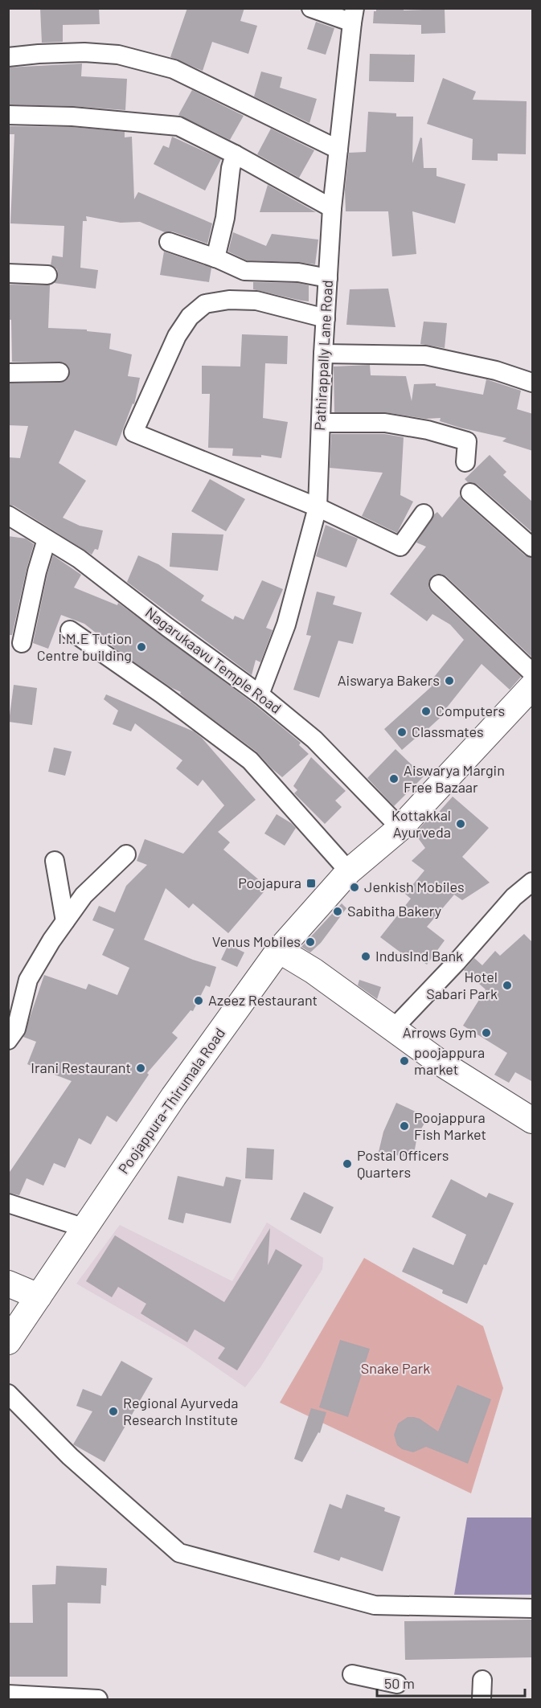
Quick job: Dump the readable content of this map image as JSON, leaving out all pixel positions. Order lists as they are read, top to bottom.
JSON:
{
  "streets": {
    "main road": ["Poojappura-Thirumala Road"],
    "street": ["Pathirappally Lane Road", "Nagarukaavu Temple Road"]
  },
  "crossings": [
    ["Pathirappally Lane Road", "Nagarukaavu Temple Road"],
    ["Nagarukaavu Temple Road", "Poojappura-Thirumala Road"]
  ],
  "parks": ["Snake Park"],
  "places": {
    "other": [
      "I.M.E Tution Centre building",
      "Aiswarya Bakers",
      "Computers",
      "Classmates",
      "Aiswarya Margin Free Bazaar",
      "Kottakkal Ayurveda",
      "Jenkish Mobiles",
      "Sabitha Bakery",
      "Venus Mobiles",
      "IndusInd Bank",
      "Hotel Sabari Park",
      "Azeez Restaurant",
      "Arrows Gym",
      "poojappura market",
      "Irani Restaurant",
      "Poojappura Fish Market",
      "Postal Officers Quarters",
      "Regional Ayurveda Research Institute"
    ],
    "transit": ["Poojapura"]
  },
  "scale_bar": "50 m"
}
